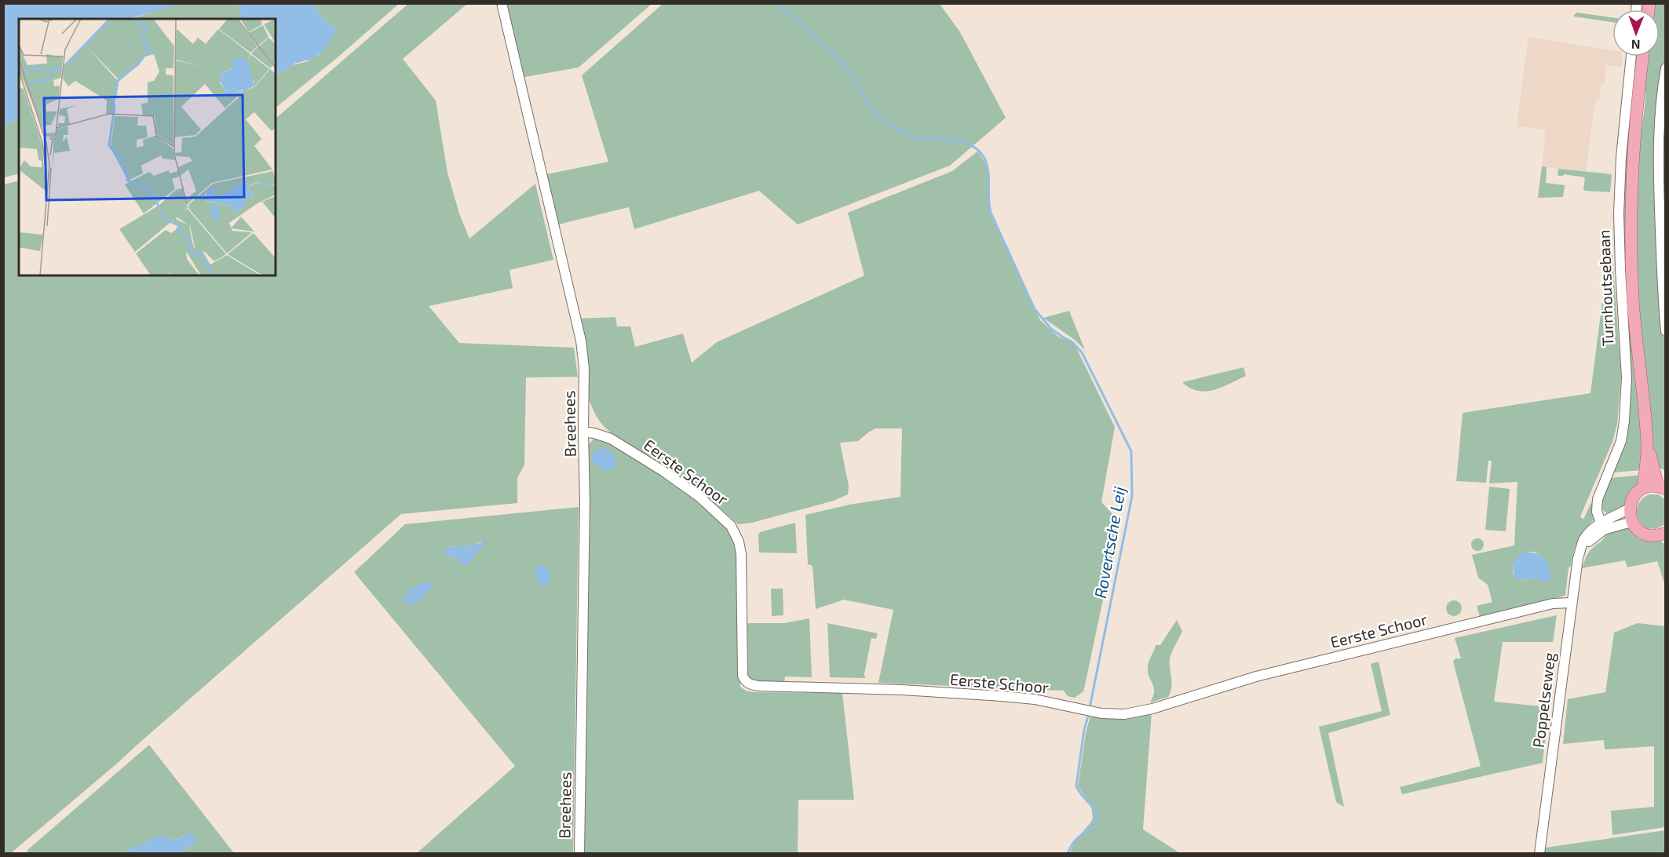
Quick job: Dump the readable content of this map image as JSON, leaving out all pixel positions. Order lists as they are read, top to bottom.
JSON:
{
  "streets": {
    "main road": ["Turnhoutsebaan"],
    "street": ["Breehees", "Eerste Schoor", "Poppelseweg"]
  },
  "crossings": [
    ["Turnhoutsebaan", "Poppelseweg"],
    ["Breehees", "Eerste Schoor"],
    ["Eerste Schoor", "Poppelseweg"]
  ],
  "water": ["Rovertsche Leij"],
  "north": "bottom"
}
